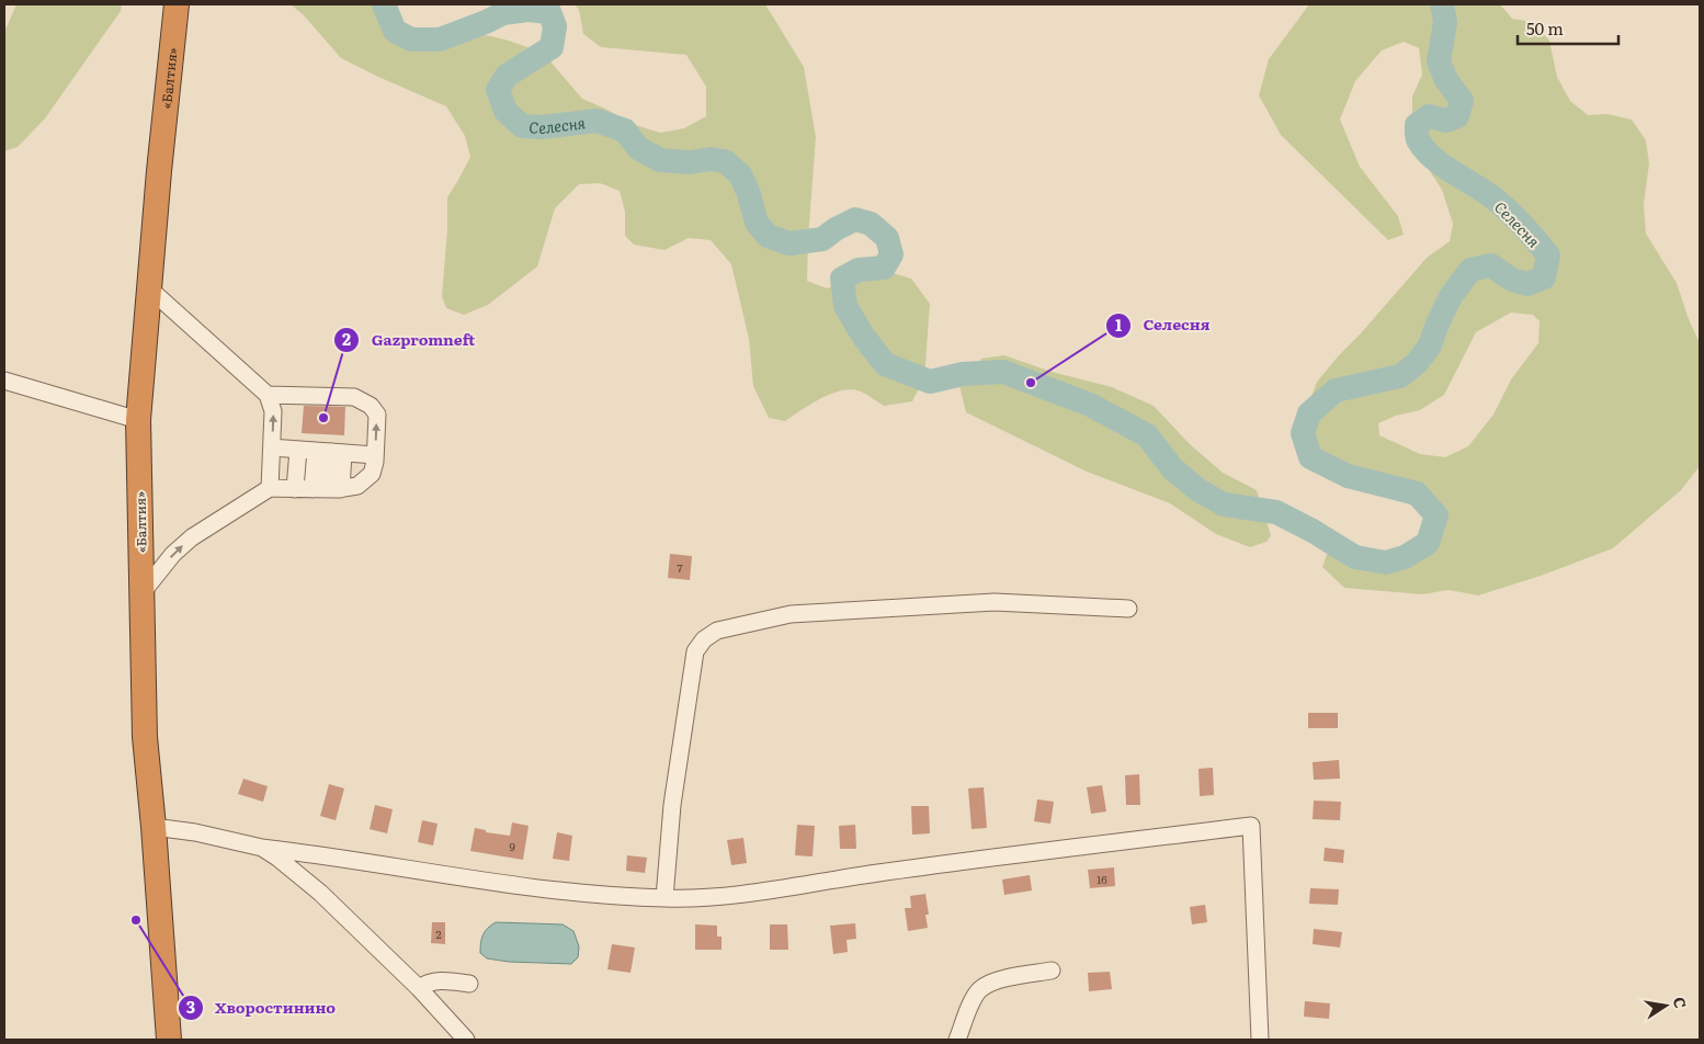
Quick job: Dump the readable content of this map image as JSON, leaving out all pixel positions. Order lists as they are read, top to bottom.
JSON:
{
  "streets": {
    "highway": ["«Балтия»"]
  },
  "water": ["Селесня"],
  "places": ["Селесня", "Gazpromneft", "Хворостинино"],
  "house_numbers": [
    "7",
    "9",
    "16",
    "2"
  ],
  "scale_bar": "50 m",
  "north": "right"
}
